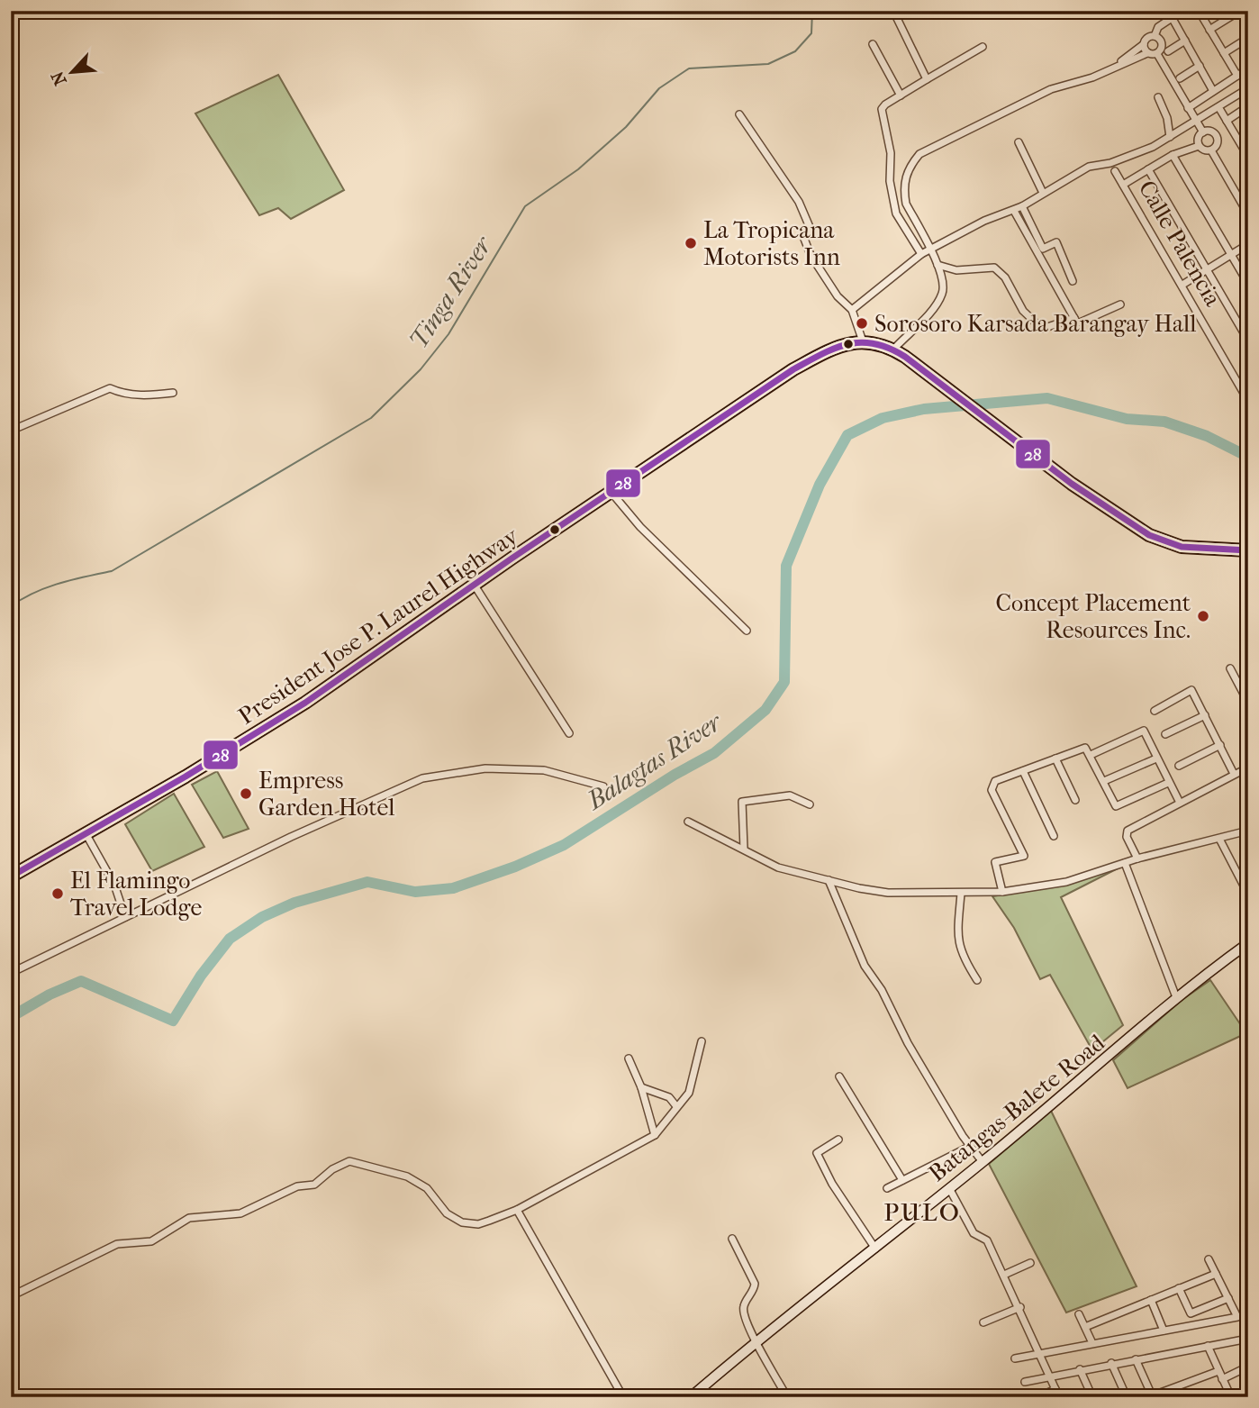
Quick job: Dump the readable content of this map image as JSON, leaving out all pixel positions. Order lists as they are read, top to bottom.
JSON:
{
  "streets": {
    "highway": ["President Jose P. Laurel Highway"],
    "main road": ["Batangas-Balete Road"],
    "street": ["Calle Palencia"]
  },
  "districts": ["PULO"],
  "water": ["Tinga River", "Balagtas River"],
  "places": [
    "La Tropicana Motorists Inn",
    "Sorosoro Karsada Barangay Hall",
    "Concept Placement Resources Inc.",
    "Empress Garden Hotel",
    "El Flamingo Travel Lodge"
  ],
  "lines": ["transit line 28"],
  "north": "bottom left"
}
